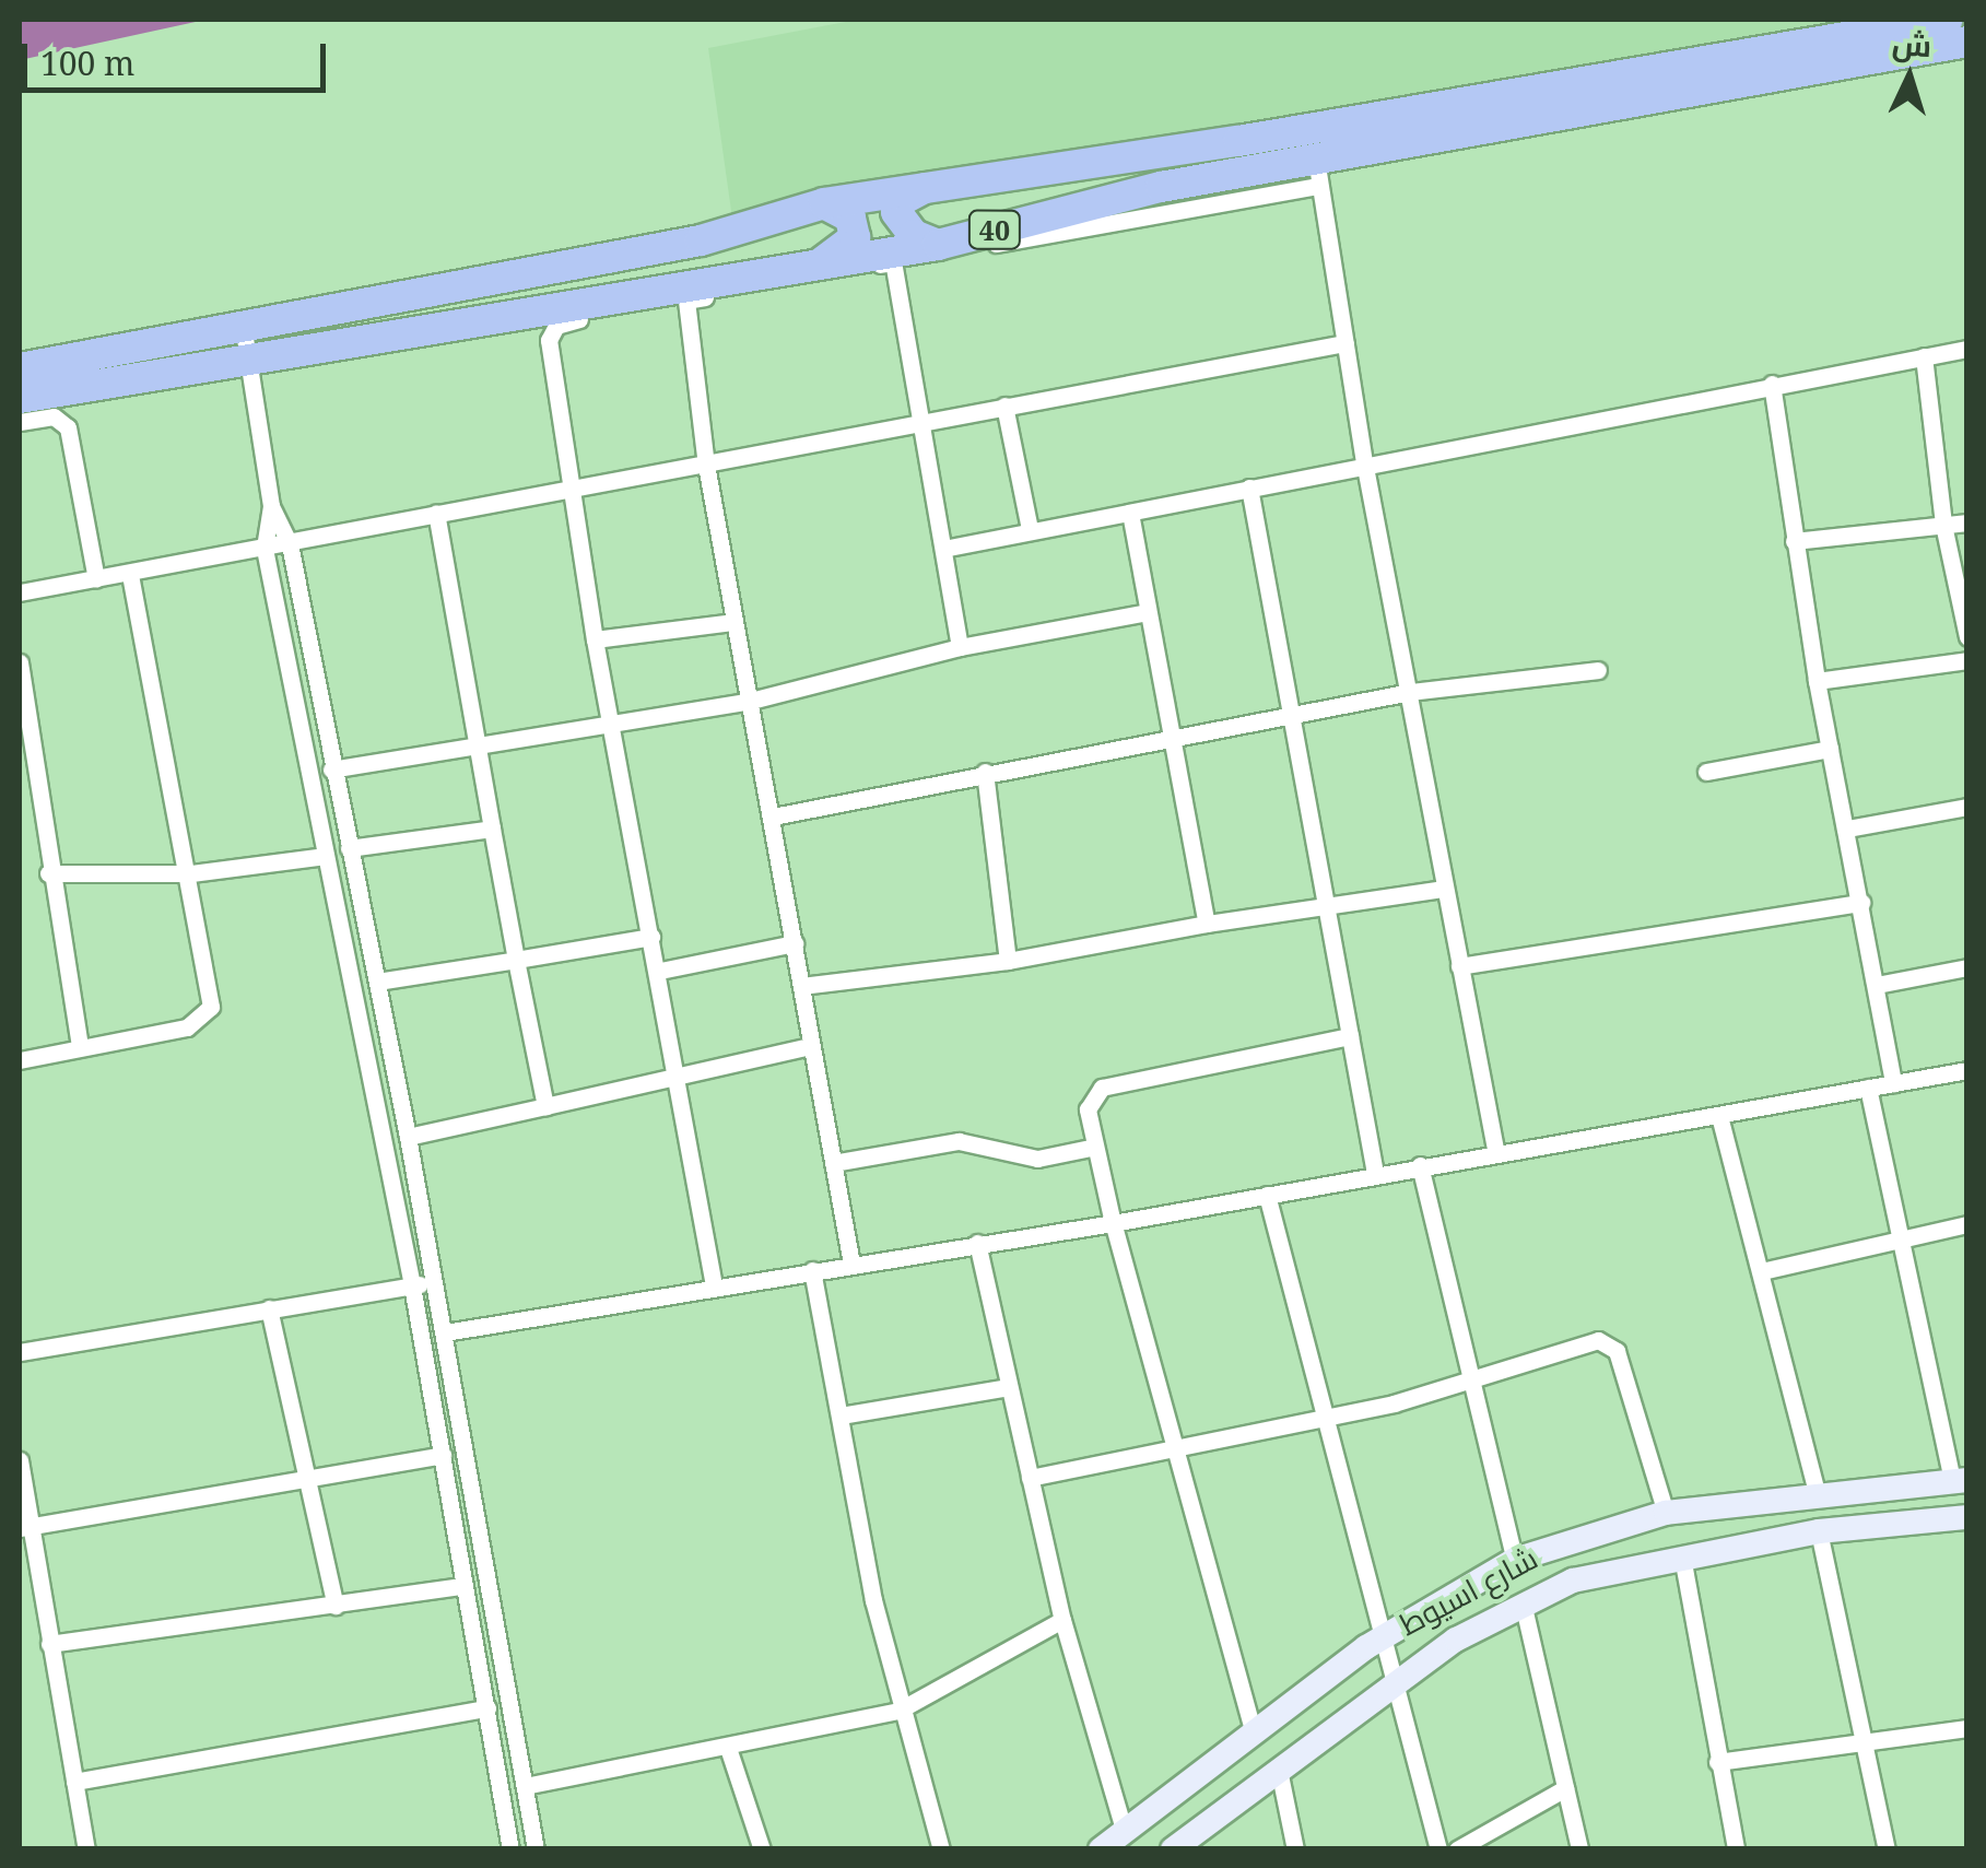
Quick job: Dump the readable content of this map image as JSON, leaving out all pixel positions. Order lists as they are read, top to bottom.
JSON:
{
  "streets": {
    "highway": ["40"],
    "street": ["شارع اسيوط"]
  },
  "scale_bar": "100 m",
  "north": "top"
}
